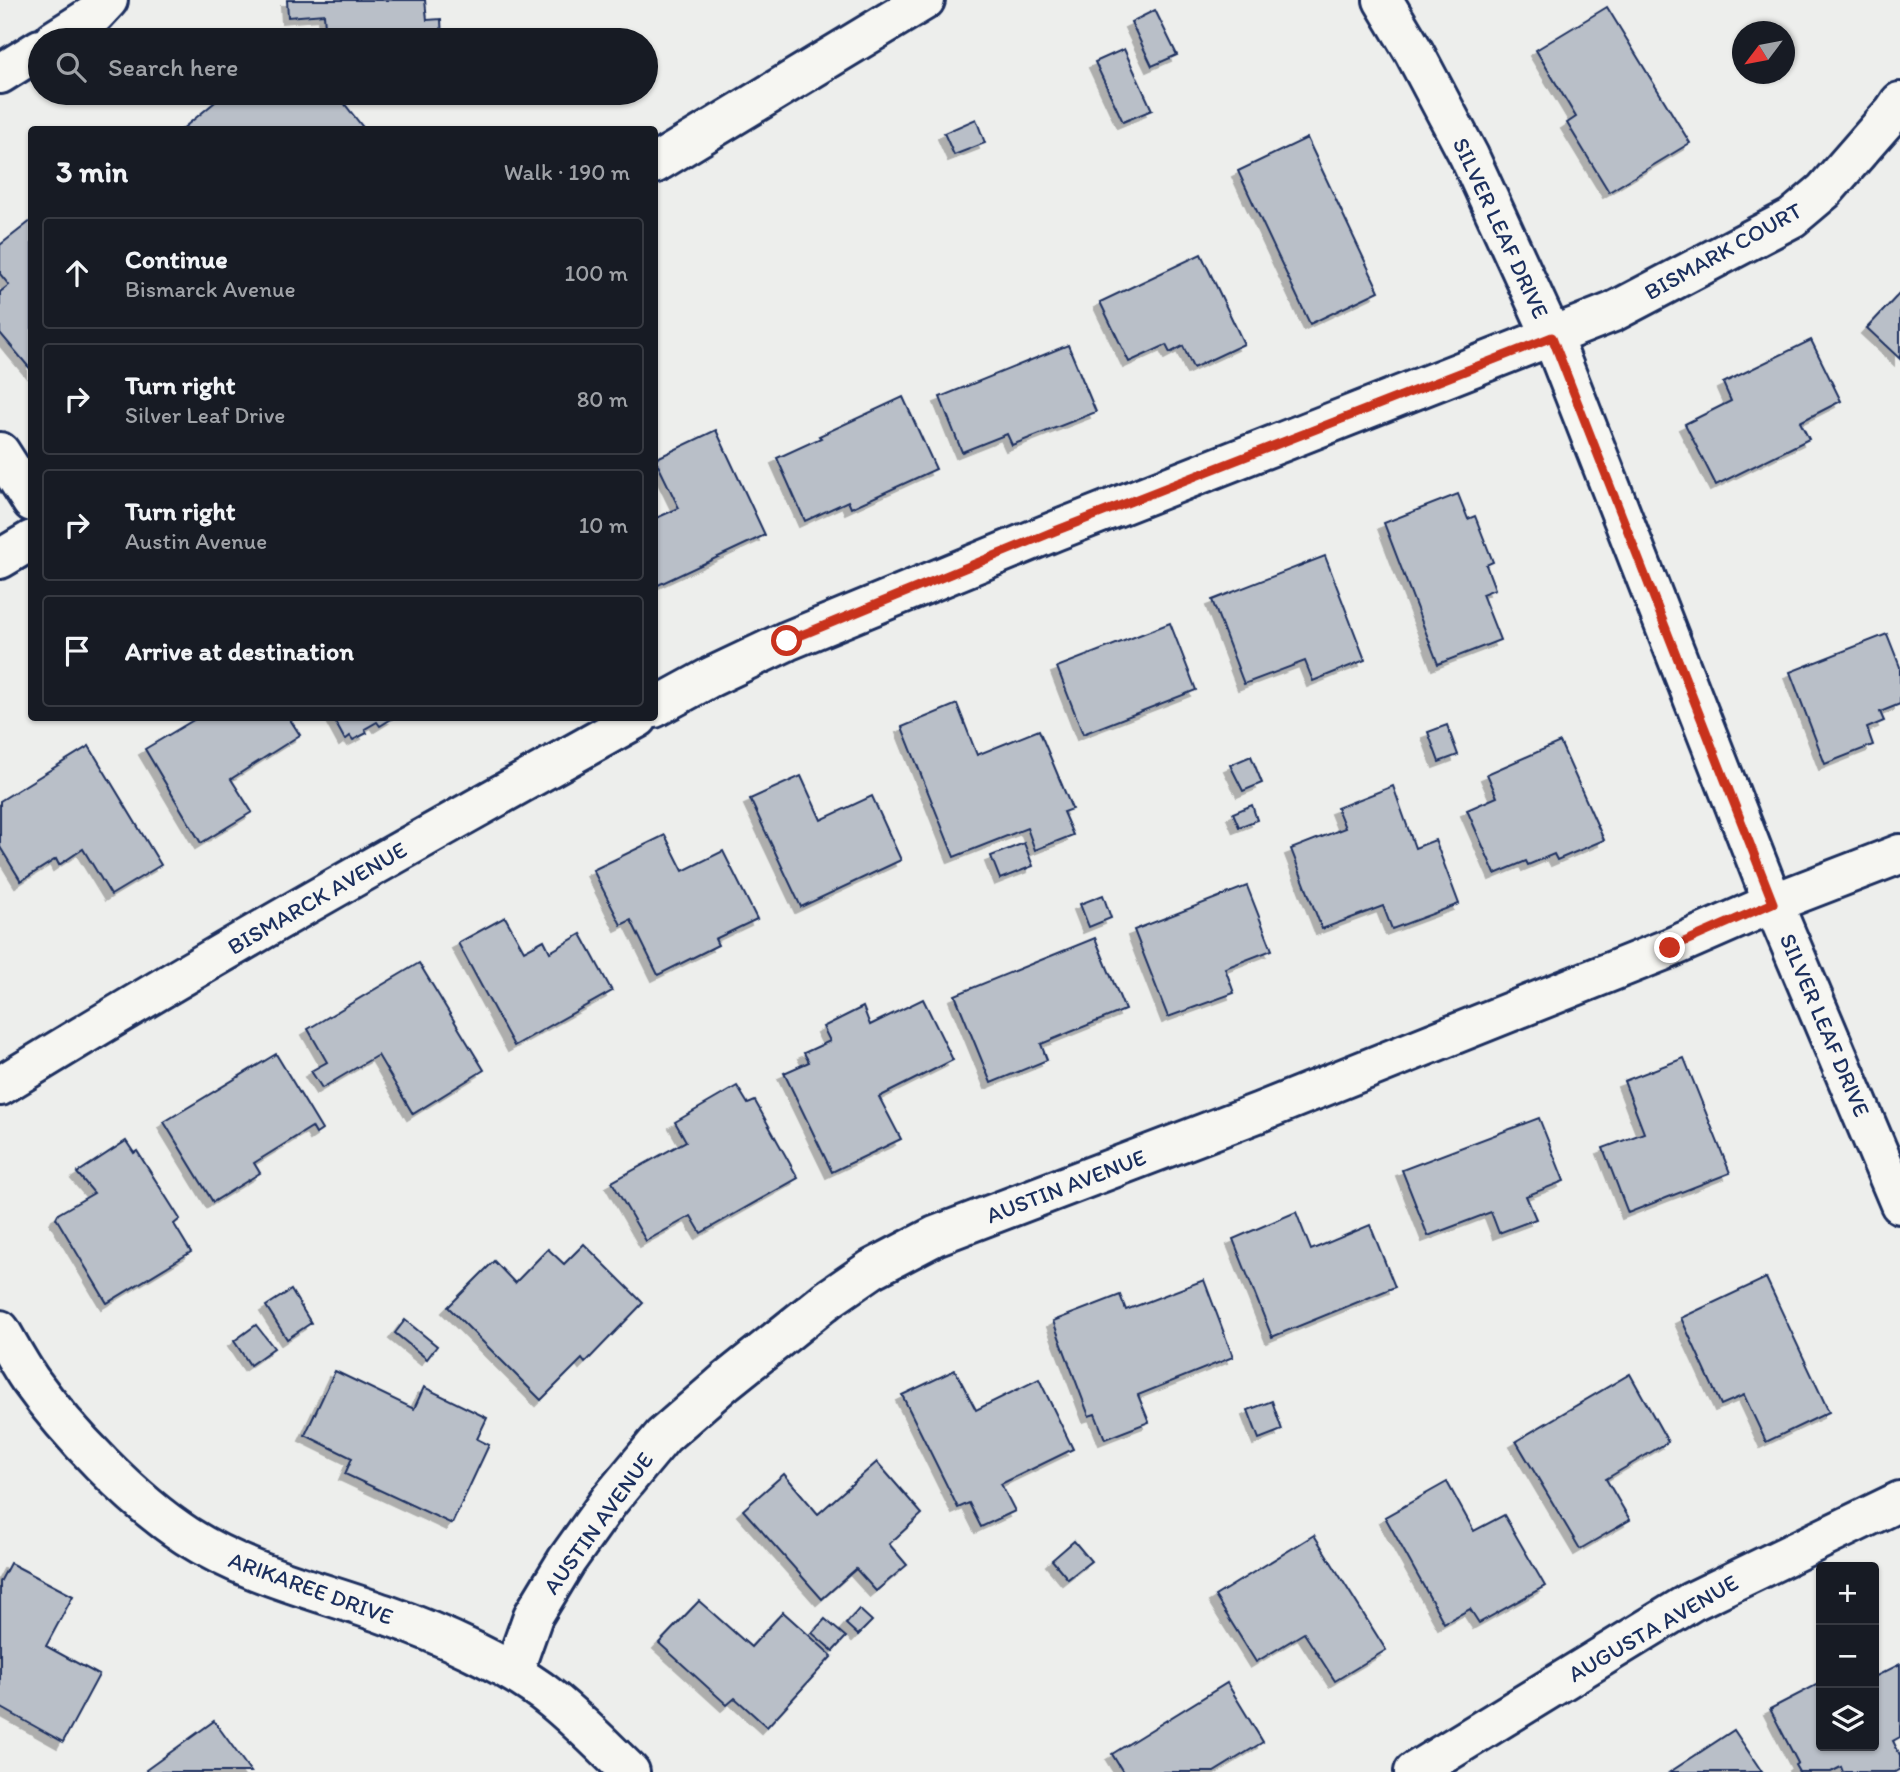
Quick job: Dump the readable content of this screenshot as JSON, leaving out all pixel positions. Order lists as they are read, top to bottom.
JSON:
{
  "streets": {
    "street": [
      "SILVER LEAF DRIVE",
      "BISMARK COURT",
      "BISMARCK AVENUE",
      "AUSTIN AVENUE",
      "ARIKAREE DRIVE",
      "AUGUSTA AVENUE"
    ]
  },
  "crossings": [
    ["SILVER LEAF DRIVE", "BISMARK COURT"],
    ["SILVER LEAF DRIVE", "AUSTIN AVENUE"],
    ["AUSTIN AVENUE", "ARIKAREE DRIVE"]
  ],
  "north": "bottom left",
  "page": {
    "search": "Search here",
    "heading": ["3 min", "Walk · 190 m"],
    "list": [
      ["Continue", "Bismarck Avenue", "100 m"],
      ["Turn right", "Silver Leaf Drive", "80 m"],
      ["Turn right", "Austin Avenue", "10 m"],
      "Arrive at destination"
    ],
    "map_buttons": ["+", "−"]
  }
}
